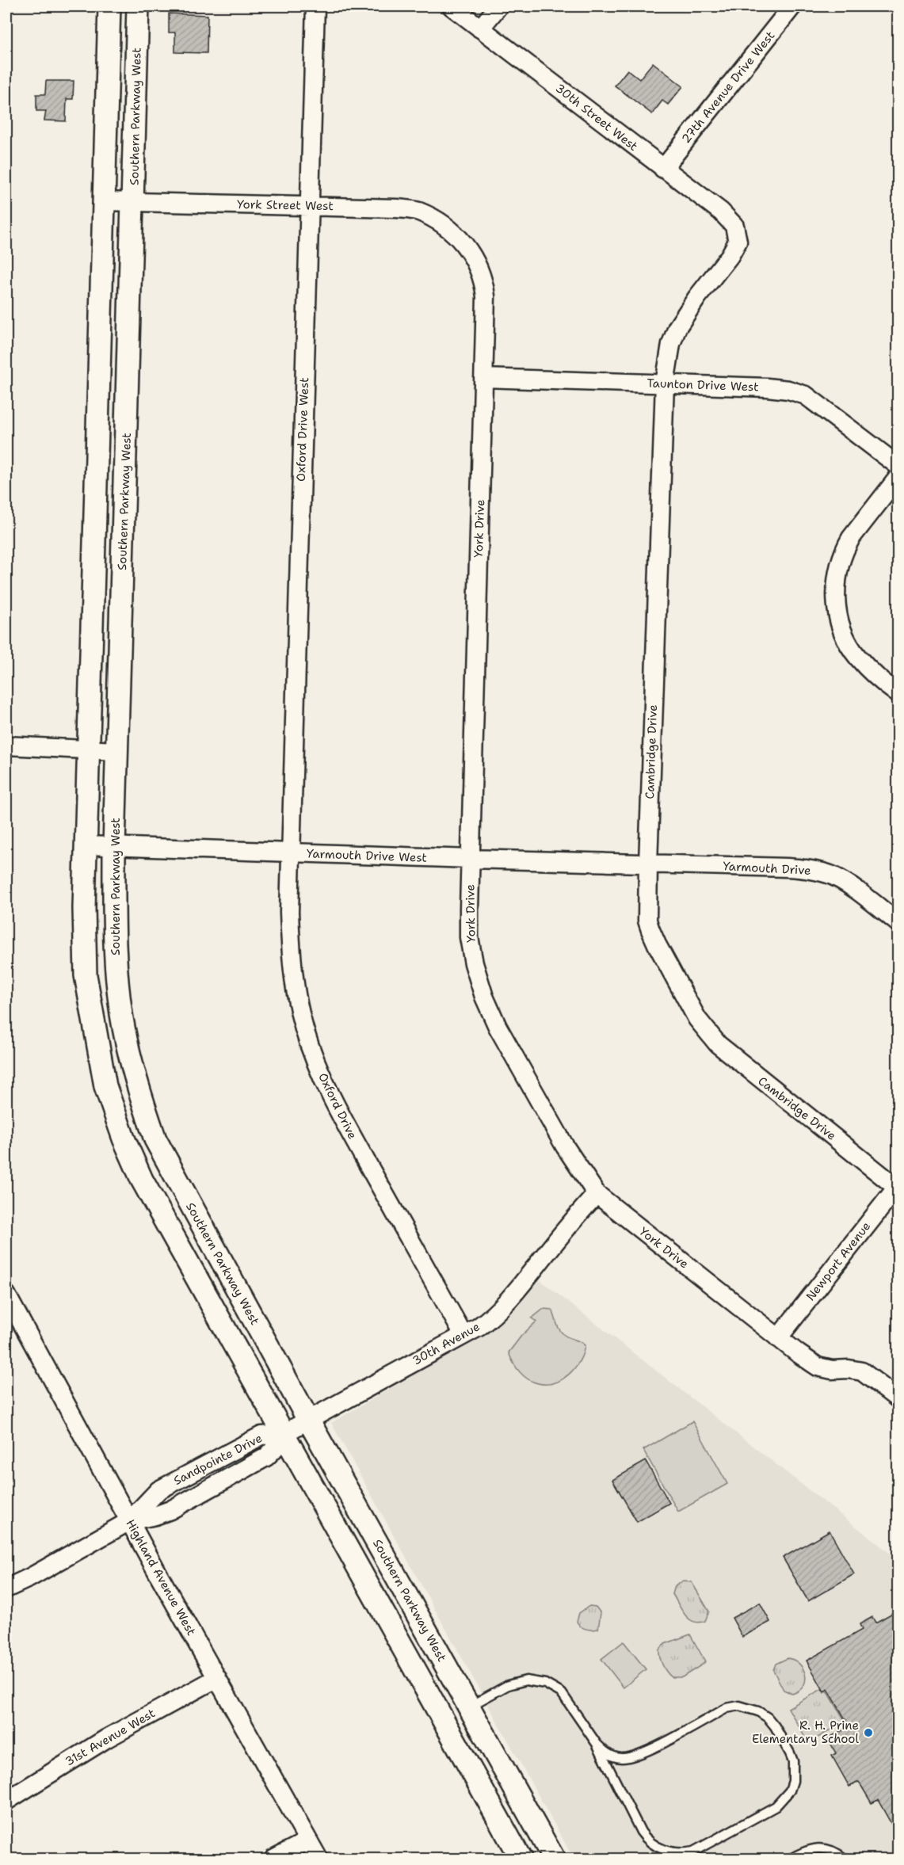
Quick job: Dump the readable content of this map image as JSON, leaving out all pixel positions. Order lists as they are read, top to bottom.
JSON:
{
  "streets": {
    "street": [
      "27th Avenue Drive West",
      "Southern Parkway West",
      "30th Street West",
      "York Street West",
      "Taunton Drive West",
      "Oxford Drive West",
      "York Drive",
      "Cambridge Drive",
      "Yarmouth Drive West",
      "Yarmouth Drive",
      "Oxford Drive",
      "Newport Avenue",
      "30th Avenue",
      "Sandpointe Drive",
      "Highland Avenue West",
      "31st Avenue West"
    ]
  },
  "crossings": [
    ["27th Avenue Drive West", "30th Street West"],
    ["Southern Parkway West", "York Street West"],
    ["Southern Parkway West", "Yarmouth Drive West"],
    ["Southern Parkway West", "30th Avenue"],
    ["30th Street West", "Cambridge Drive"],
    ["York Street West", "Oxford Drive West"],
    ["York Street West", "York Drive"],
    ["Taunton Drive West", "York Drive"],
    ["Taunton Drive West", "Cambridge Drive"],
    ["Oxford Drive West", "Yarmouth Drive West"],
    ["Oxford Drive West", "Oxford Drive"],
    ["York Drive", "Yarmouth Drive West"],
    ["York Drive", "Newport Avenue"],
    ["York Drive", "30th Avenue"],
    ["Cambridge Drive", "Yarmouth Drive West"],
    ["Cambridge Drive", "Yarmouth Drive"],
    ["Cambridge Drive", "Newport Avenue"],
    ["Yarmouth Drive West", "Yarmouth Drive"],
    ["Yarmouth Drive West", "Oxford Drive"],
    ["Oxford Drive", "30th Avenue"],
    ["30th Avenue", "Sandpointe Drive"],
    ["Sandpointe Drive", "Highland Avenue West"],
    ["Highland Avenue West", "31st Avenue West"]
  ],
  "places": ["R. H. Prine Elementary School"]
}
